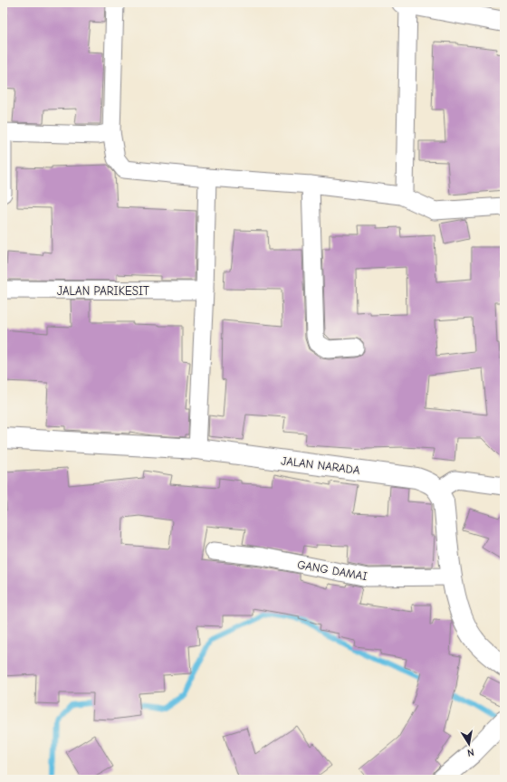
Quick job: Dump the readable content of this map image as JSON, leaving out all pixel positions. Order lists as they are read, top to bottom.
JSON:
{
  "streets": {
    "main road": ["JALAN NARADA"],
    "street": ["JALAN PARIKESIT", "GANG DAMAI"]
  },
  "north": "bottom"
}
